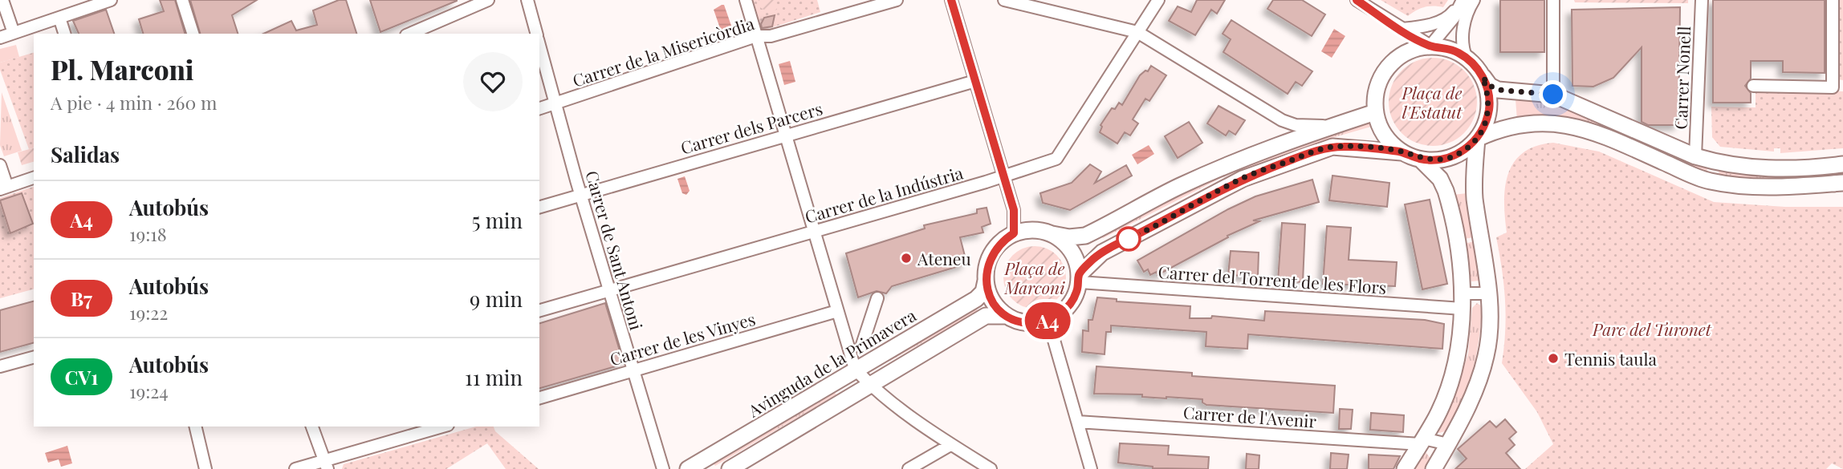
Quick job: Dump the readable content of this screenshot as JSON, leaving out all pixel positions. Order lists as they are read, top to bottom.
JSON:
{
  "streets": {
    "street": [
      "Carrer de la Misericòrdia",
      "Carrer Nonell",
      "Carrer dels Parcers",
      "Carrer de la Indústria",
      "Carrer de Sant Antoni",
      "Carrer del Torrent de les Flors",
      "Carrer de les Vinyes",
      "Avinguda de la Primavera",
      "Carrer de l'Avenir"
    ]
  },
  "crossings": [
    ["Carrer de la Misericòrdia", "Carrer de Sant Antoni"],
    ["Carrer dels Parcers", "Carrer de Sant Antoni"],
    ["Carrer de la Indústria", "Carrer de Sant Antoni"],
    ["Carrer de Sant Antoni", "Carrer de les Vinyes"],
    ["Carrer del Torrent de les Flors", "Avinguda de la Primavera"]
  ],
  "parks": ["Plaça de l'Estatut", "Plaça de Marconi", "Parc del Turonet"],
  "places": ["Ateneu", "Tennis taula"],
  "lines": ["bus line A4"],
  "page": {
    "on_map": "A4",
    "heading": [
      ["Pl. Marconi", "A pie · 4 min · 260 m"],
      "Salidas"
    ],
    "list": [
      {
        "mark": "A4",
        "name": "Autobús",
        "note": "19:18",
        "value": "5 min"
      },
      {
        "mark": "B7",
        "name": "Autobús",
        "note": "19:22",
        "value": "9 min"
      },
      {
        "mark": "CV1",
        "name": "Autobús",
        "note": "19:24",
        "value": "11 min"
      }
    ]
  }
}
